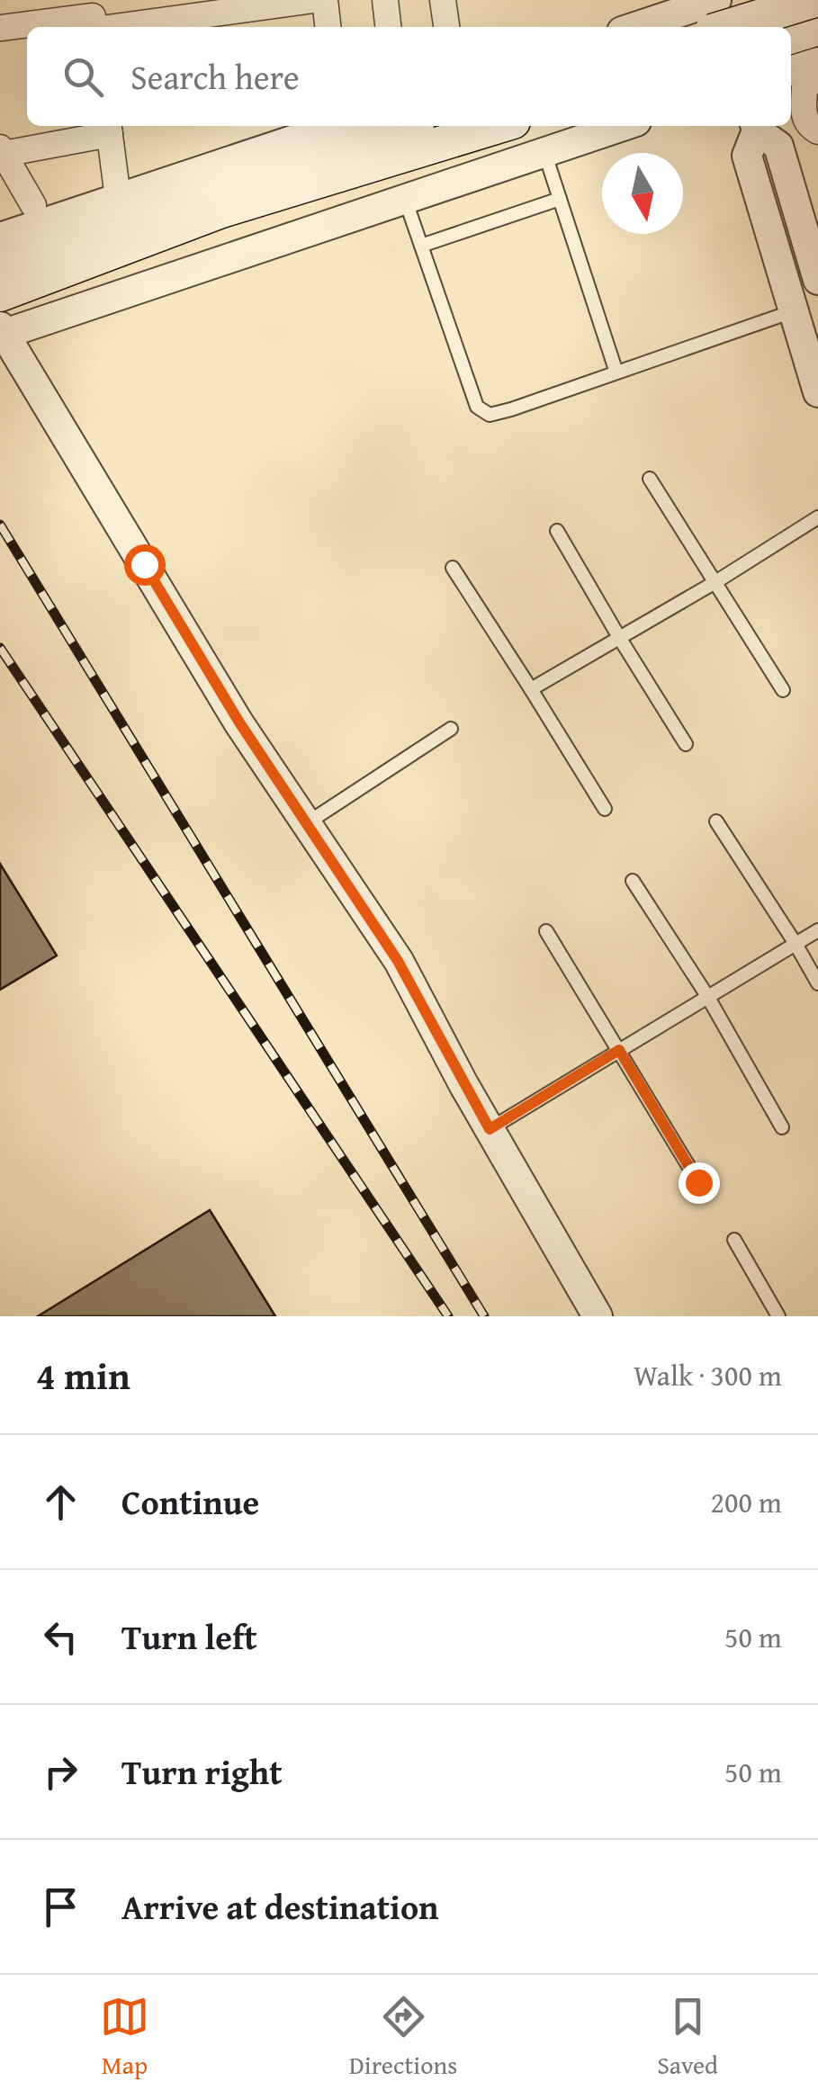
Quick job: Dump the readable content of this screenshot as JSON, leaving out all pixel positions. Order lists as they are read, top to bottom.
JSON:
{
  "north": "bottom",
  "page": {
    "search": "Search here",
    "heading": ["4 min", "Walk · 300 m"],
    "list": [
      ["Continue", "200 m"],
      ["Turn left", "50 m"],
      ["Turn right", "50 m"],
      "Arrive at destination"
    ],
    "nav": ["Map", "Directions", "Saved"]
  }
}
